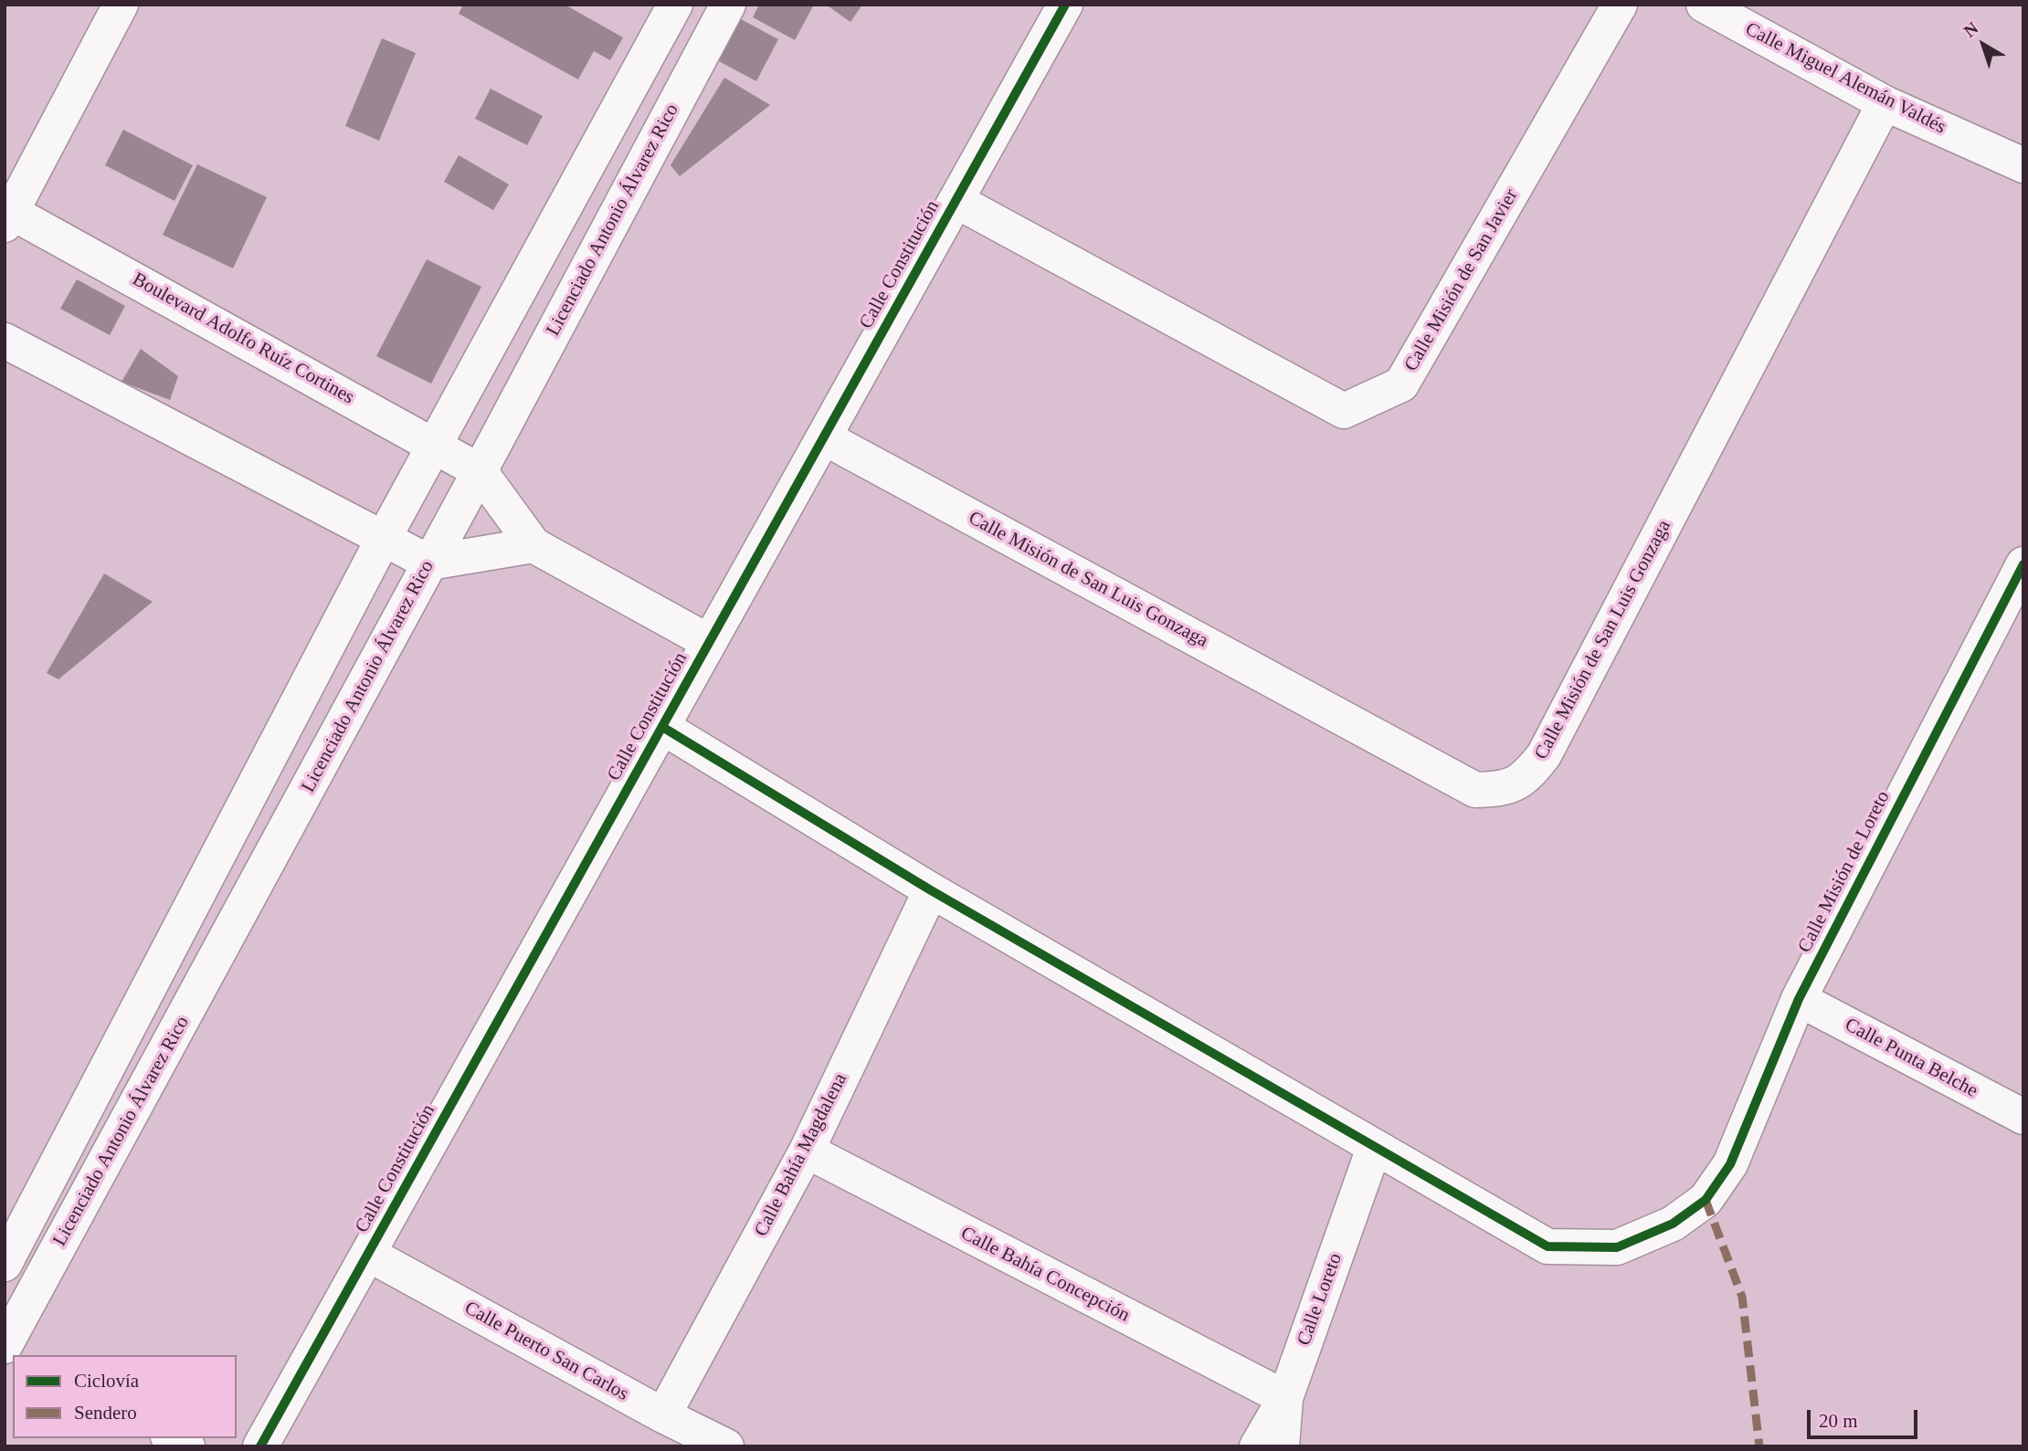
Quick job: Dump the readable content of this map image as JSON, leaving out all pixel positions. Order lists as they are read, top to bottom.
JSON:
{
  "streets": {
    "street": [
      "Calle Miguel Alemán Valdés",
      "Licenciado Antonio Álvarez Rico",
      "Calle Constitución",
      "Calle Misión de San Javier",
      "Boulevard Adolfo Ruíz Cortines",
      "Calle Misión de San Luis Gonzaga",
      "Calle Misión de Loreto",
      "Calle Punta Belche",
      "Calle Bahía Magdalena",
      "Calle Bahía Concepción",
      "Calle Loreto",
      "Calle Puerto San Carlos"
    ]
  },
  "crossings": [
    ["Calle Miguel Alemán Valdés", "Calle Misión de San Luis Gonzaga"],
    ["Licenciado Antonio Álvarez Rico", "Boulevard Adolfo Ruíz Cortines"],
    ["Calle Constitución", "Calle Misión de San Javier"],
    ["Calle Constitución", "Calle Misión de San Luis Gonzaga"],
    ["Calle Constitución", "Calle Misión de Loreto"],
    ["Calle Constitución", "Calle Puerto San Carlos"],
    ["Calle Misión de Loreto", "Calle Punta Belche"],
    ["Calle Misión de Loreto", "Calle Bahía Magdalena"],
    ["Calle Misión de Loreto", "Calle Loreto"],
    ["Calle Bahía Magdalena", "Calle Bahía Concepción"],
    ["Calle Bahía Magdalena", "Calle Puerto San Carlos"],
    ["Calle Bahía Concepción", "Calle Loreto"]
  ],
  "legend": ["Ciclovía", "Sendero"],
  "scale_bar": "20 m",
  "north": "top left"
}
